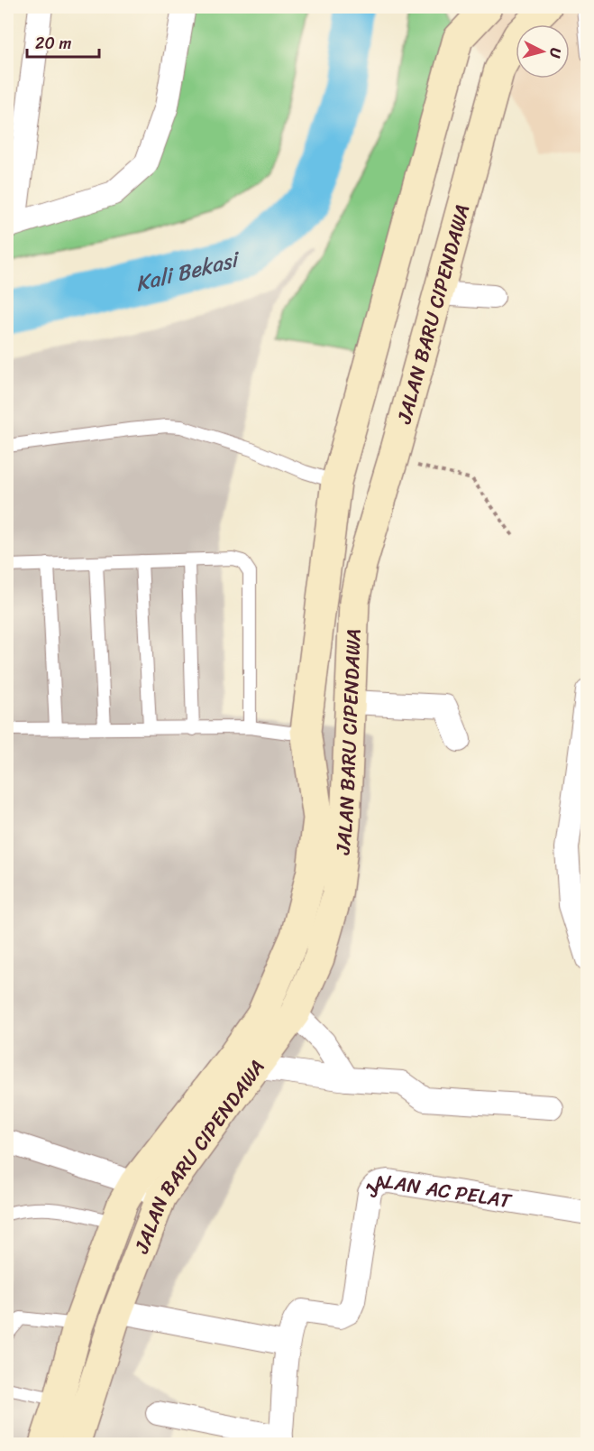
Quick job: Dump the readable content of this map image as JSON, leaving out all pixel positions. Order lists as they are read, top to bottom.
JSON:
{
  "streets": {
    "main road": ["JALAN BARU CIPENDAWA"],
    "street": ["JALAN AC PELAT"]
  },
  "water": ["Kali Bekasi"],
  "scale_bar": "20 m",
  "north": "right"
}
